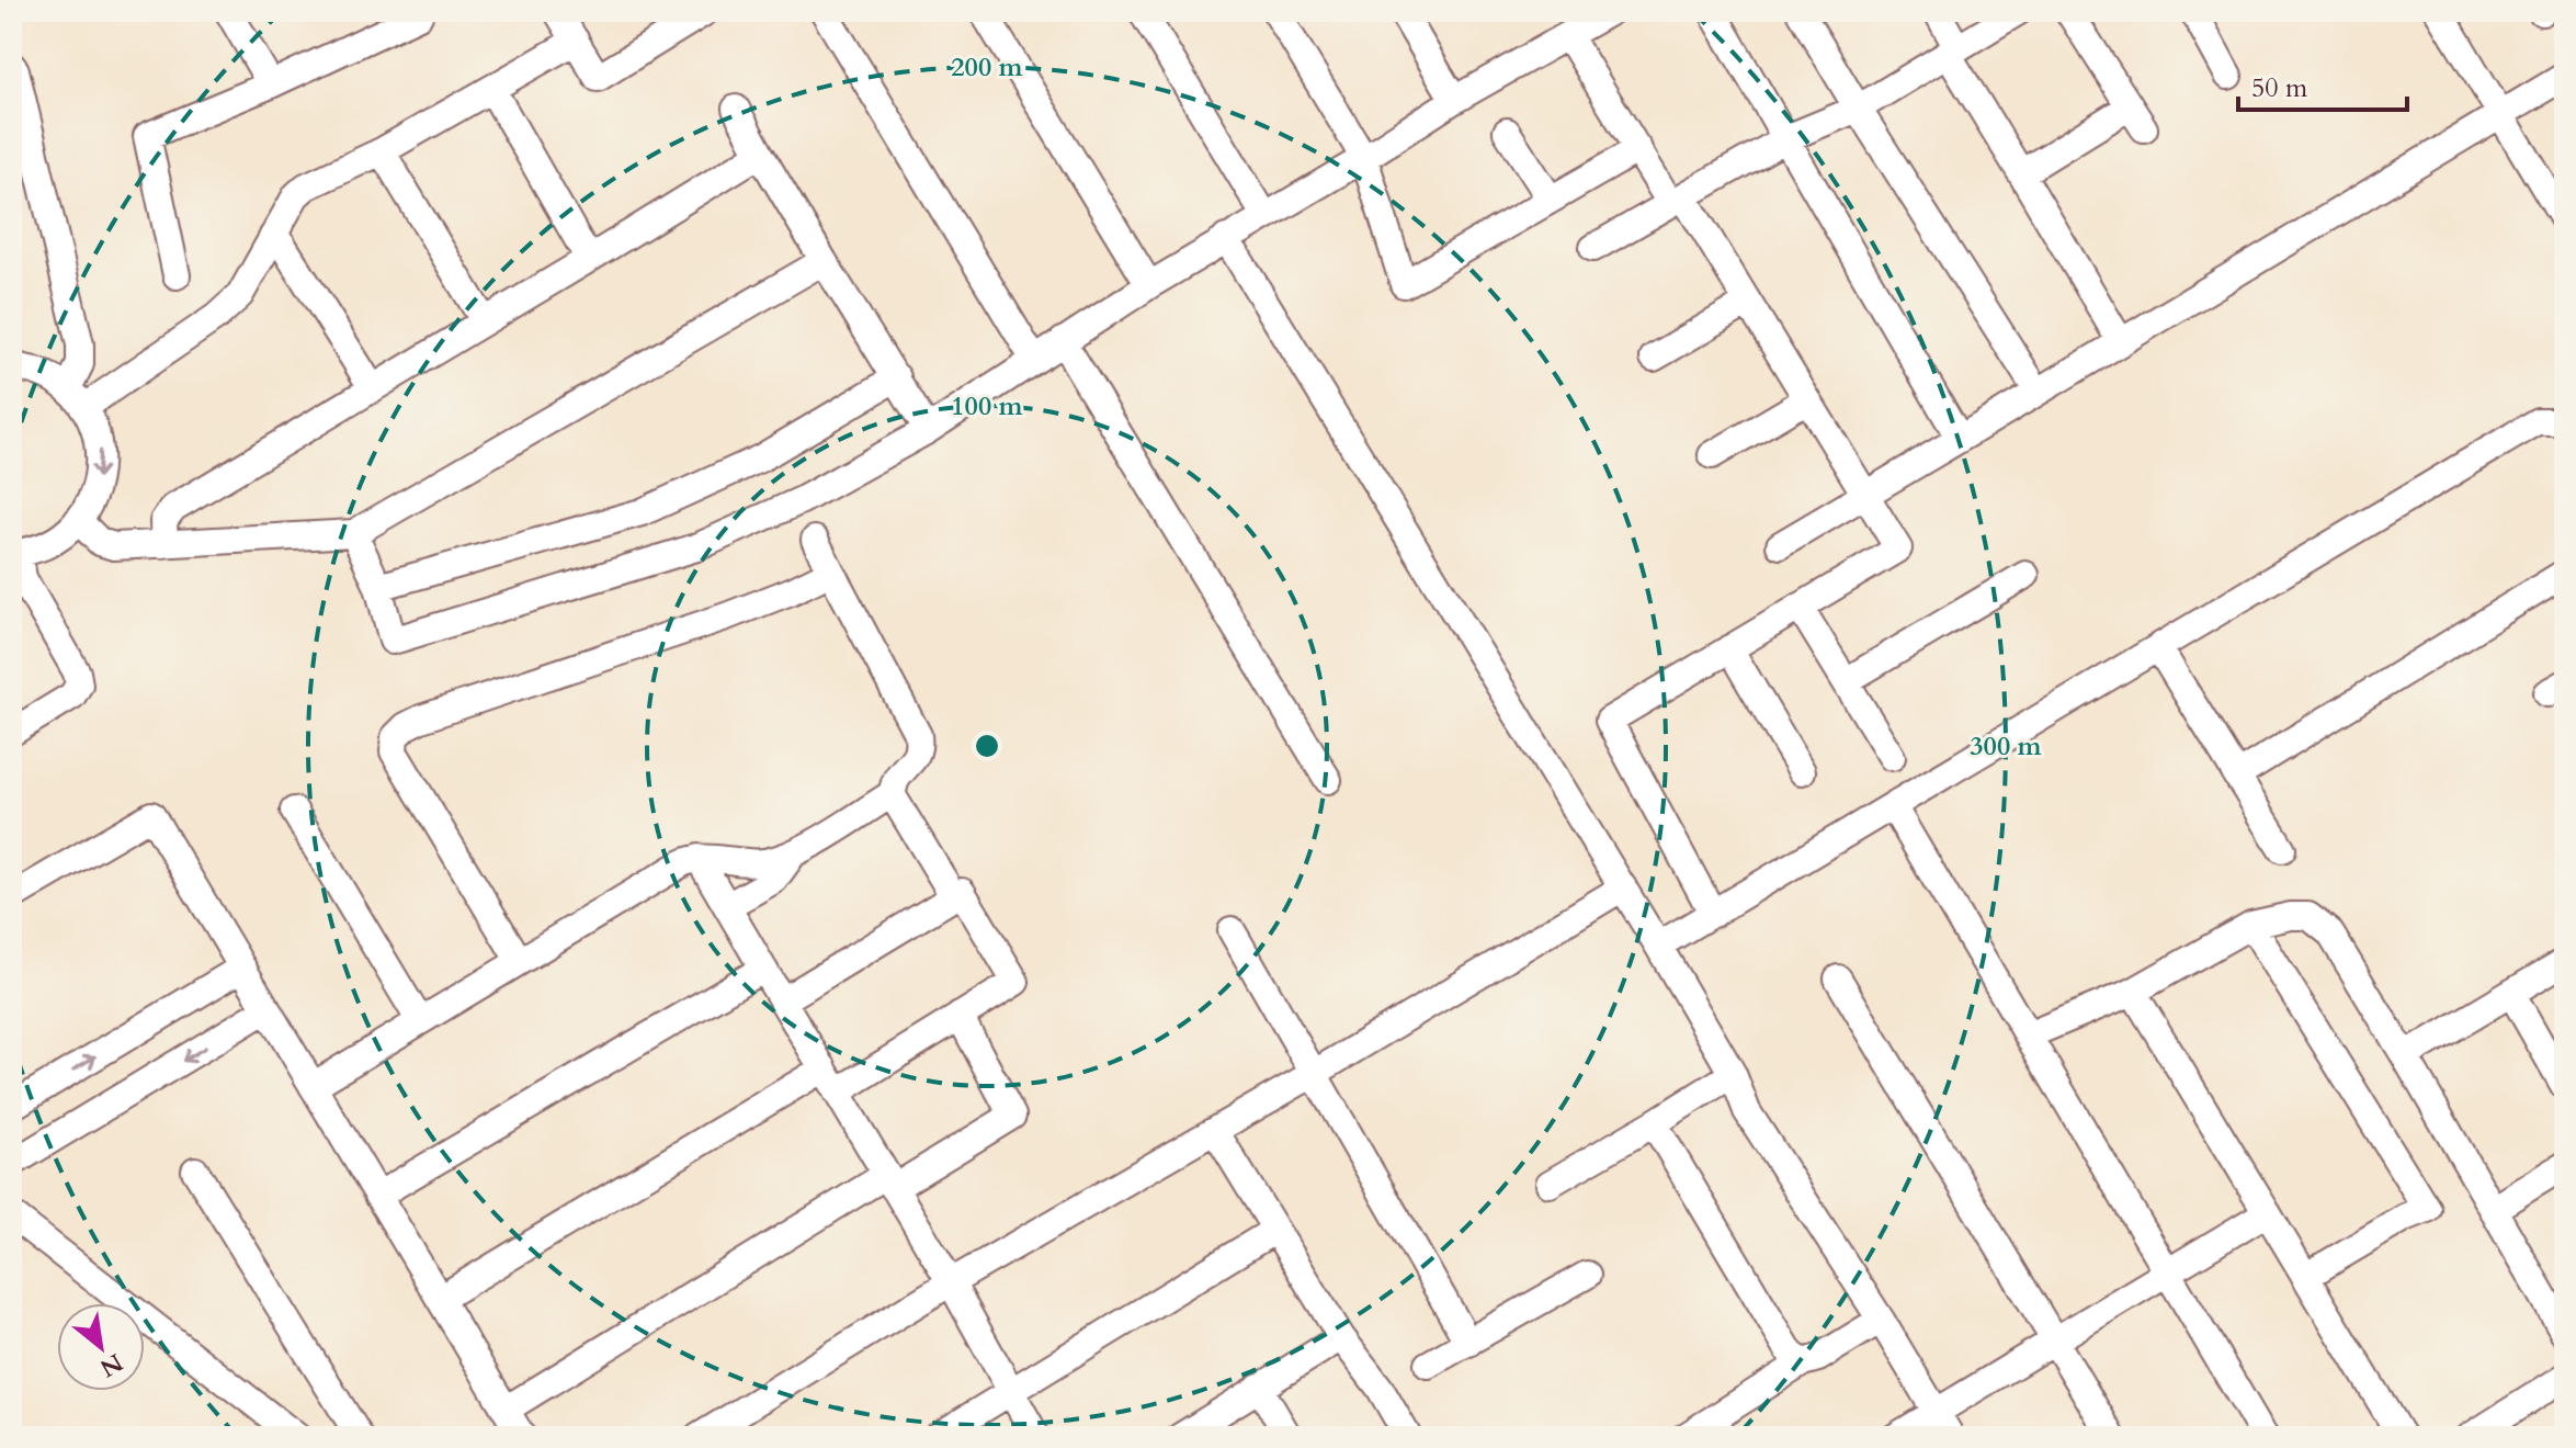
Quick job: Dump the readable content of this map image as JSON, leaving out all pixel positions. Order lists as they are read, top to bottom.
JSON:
{
  "scale_bar": "50 m",
  "north": "bottom right",
  "rings": ["200 m", "100 m", "300 m"]
}
